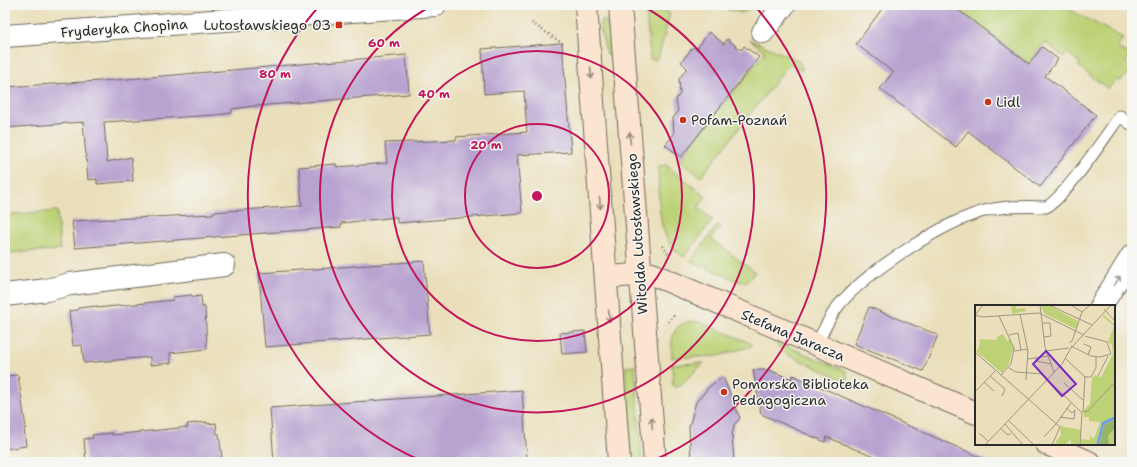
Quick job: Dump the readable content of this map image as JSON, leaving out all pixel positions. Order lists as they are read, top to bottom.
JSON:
{
  "streets": {
    "main road": ["Witolda Lutosławskiego", "Stefana Jaracza"],
    "street": ["Fryderyka Chopina"]
  },
  "crossings": [
    ["Witolda Lutosławskiego", "Stefana Jaracza"]
  ],
  "places": {
    "transit": ["Lutosławskiego 03"],
    "other": ["Lidl", "Pofam-Poznań", "Pomorska Biblioteka Pedagogiczna"]
  },
  "rings": [
    "60 m",
    "80 m",
    "40 m",
    "20 m"
  ]
}
